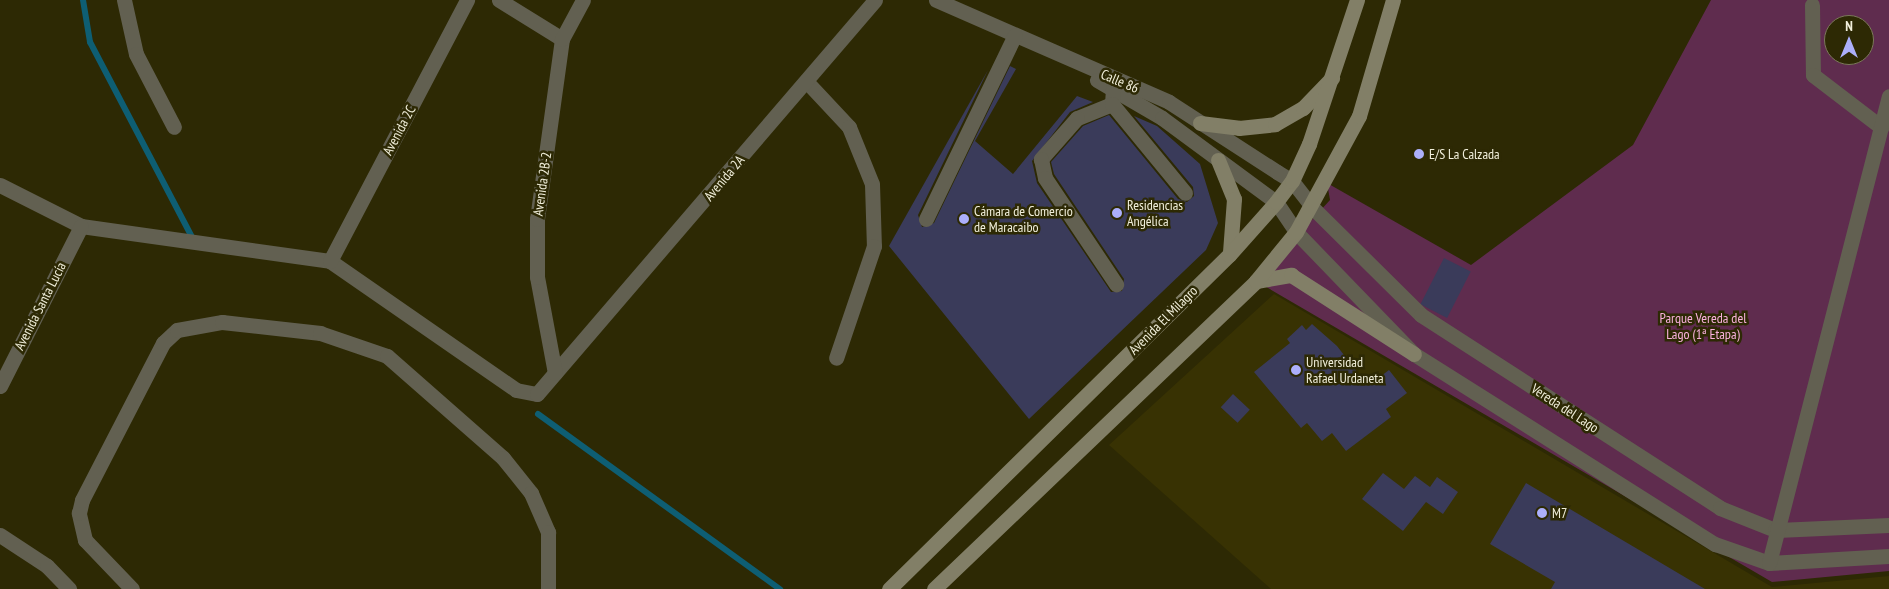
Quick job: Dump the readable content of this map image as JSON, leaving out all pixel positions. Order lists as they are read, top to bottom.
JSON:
{
  "streets": {
    "main road": ["Avenida El Milagro"],
    "street": [
      "Calle 86",
      "Avenida 2C",
      "Avenida 2A",
      "Avenida 2B-2",
      "Avenida Santa Lucía",
      "Vereda del Lago"
    ]
  },
  "crossings": [
    ["Calle 86", "Avenida El Milagro"],
    ["Calle 86", "Vereda del Lago"],
    ["Avenida 2C", "Avenida 2A"],
    ["Avenida 2A", "Avenida 2B-2"],
    ["Avenida El Milagro", "Vereda del Lago"]
  ],
  "parks": ["Parque Vereda del Lago (1ª Etapa)"],
  "places": [
    "E/S La Calzada",
    "Residencias Angélica",
    "Cámara de Comercio de Maracaibo",
    "Universidad Rafael Urdaneta",
    "M7"
  ],
  "north": "top"
}
